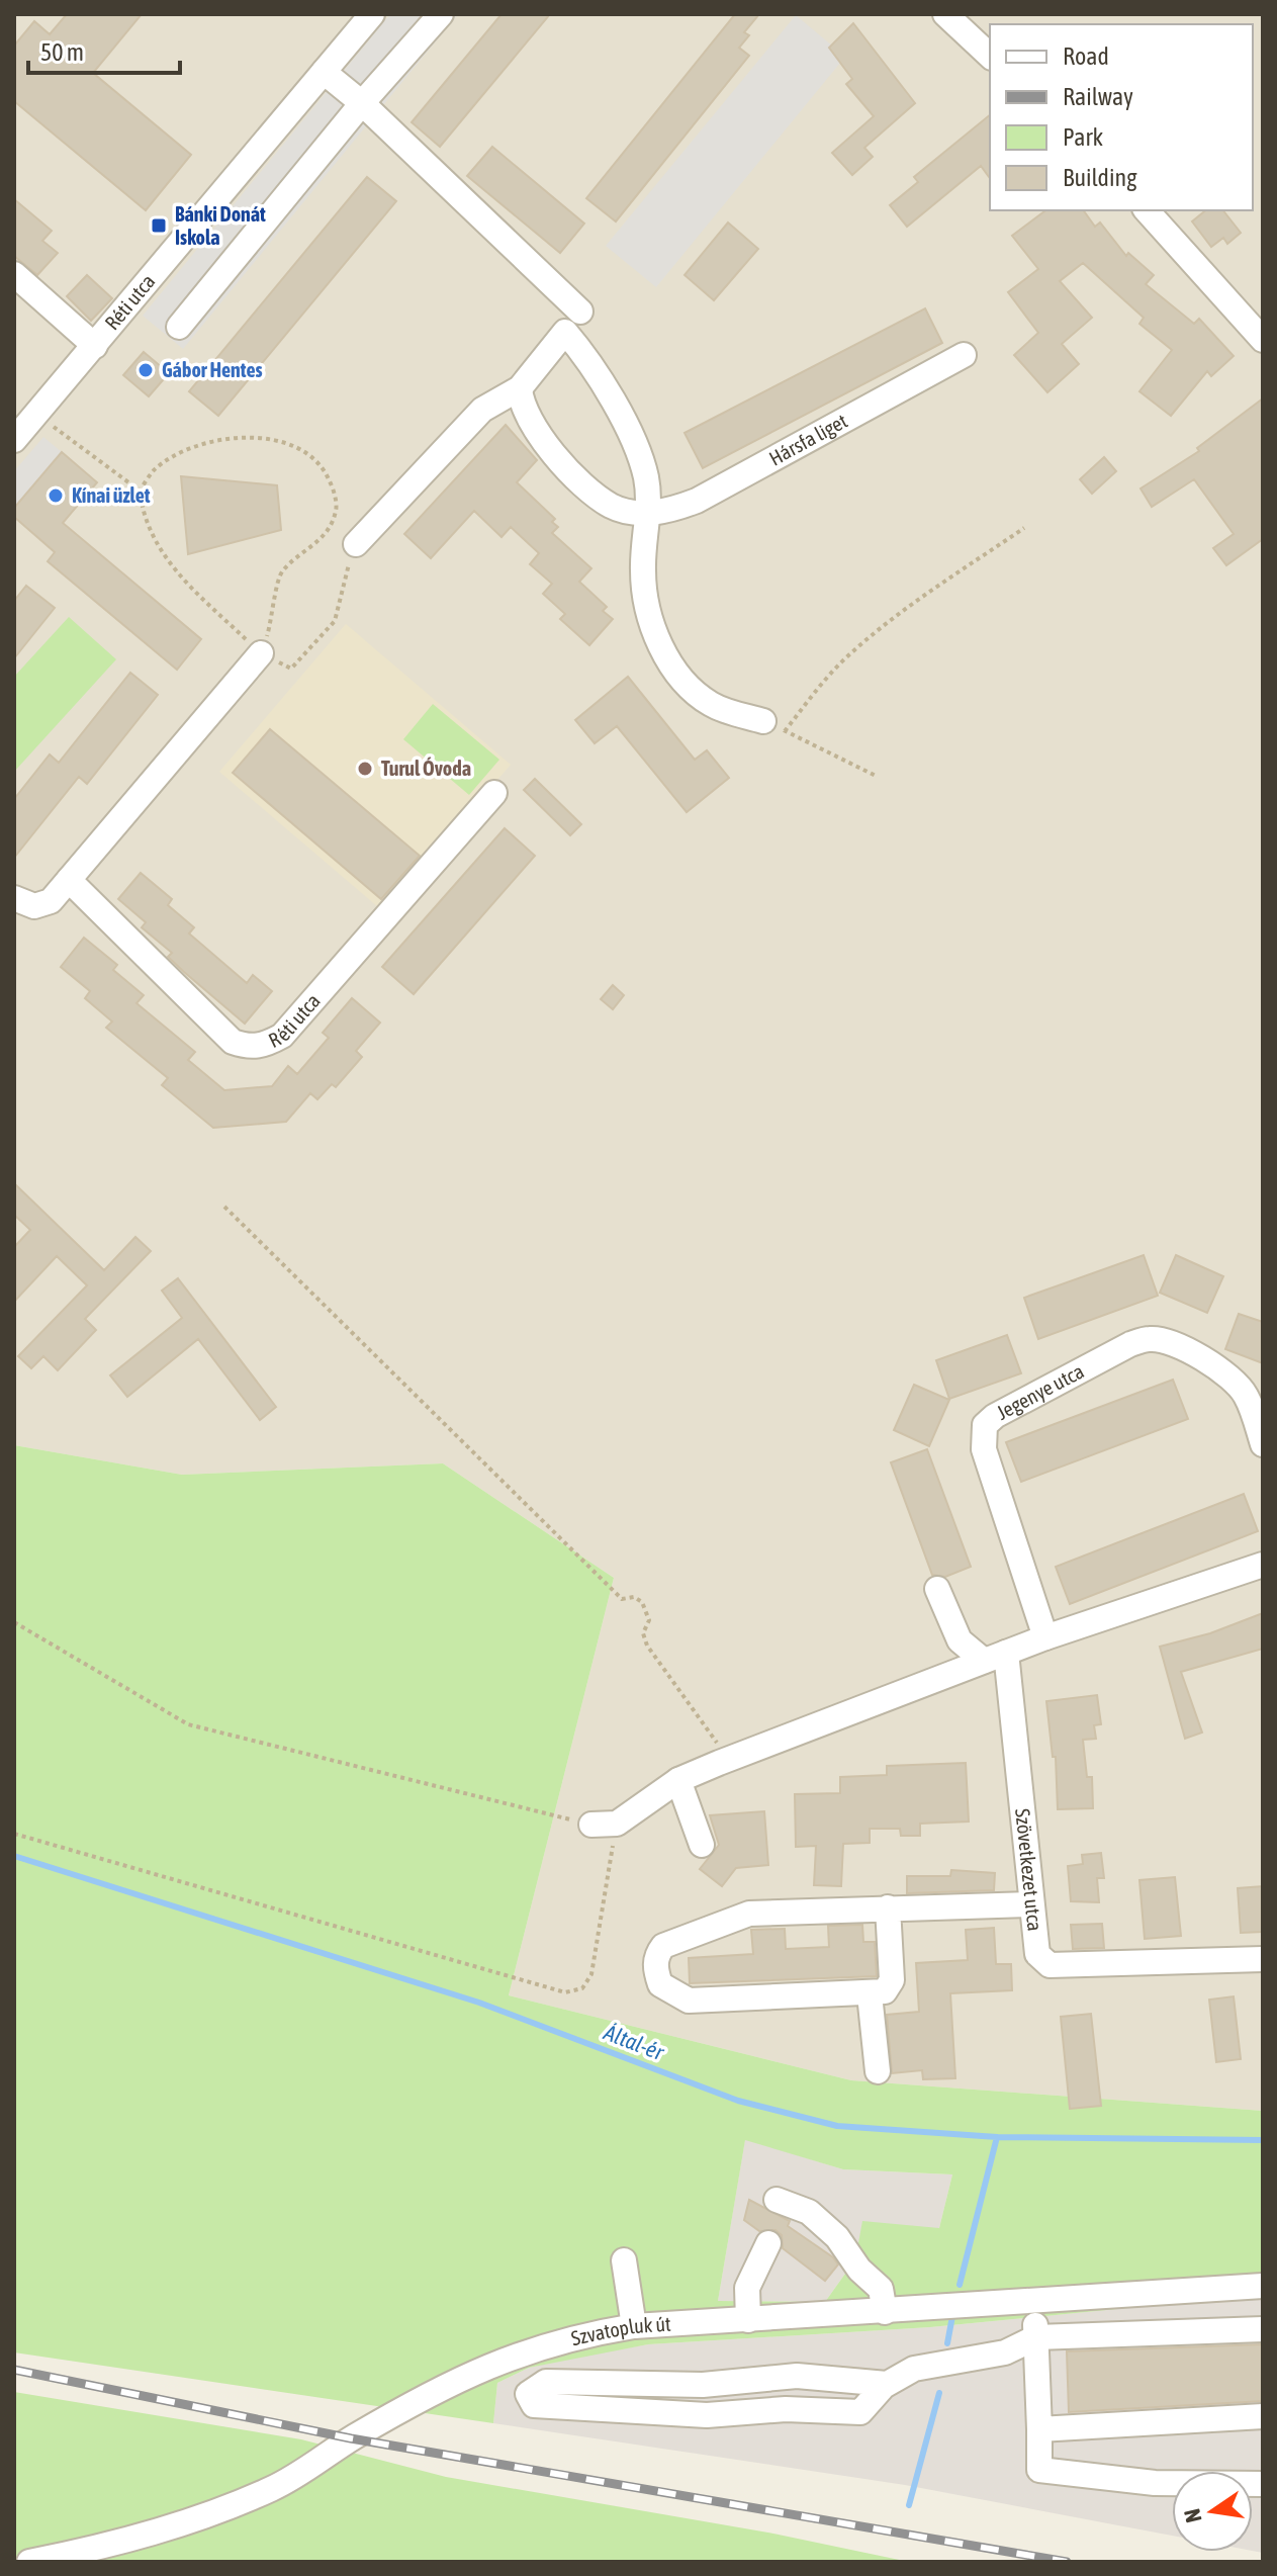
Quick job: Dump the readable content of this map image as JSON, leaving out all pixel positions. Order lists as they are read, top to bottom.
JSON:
{
  "streets": {
    "street": [
      "Réti utca",
      "Hársfa liget",
      "Jegenye utca",
      "Szövetkezet utca",
      "Szvatopluk út"
    ]
  },
  "water": ["Által-ér"],
  "places": {
    "transit": ["Bánki Donát Iskola"],
    "other": ["Gábor Hentes", "Kínai üzlet", "Turul Óvoda"]
  },
  "legend": [
    "Road",
    "Railway",
    "Park",
    "Building"
  ],
  "scale_bar": "50 m",
  "north": "left"
}
